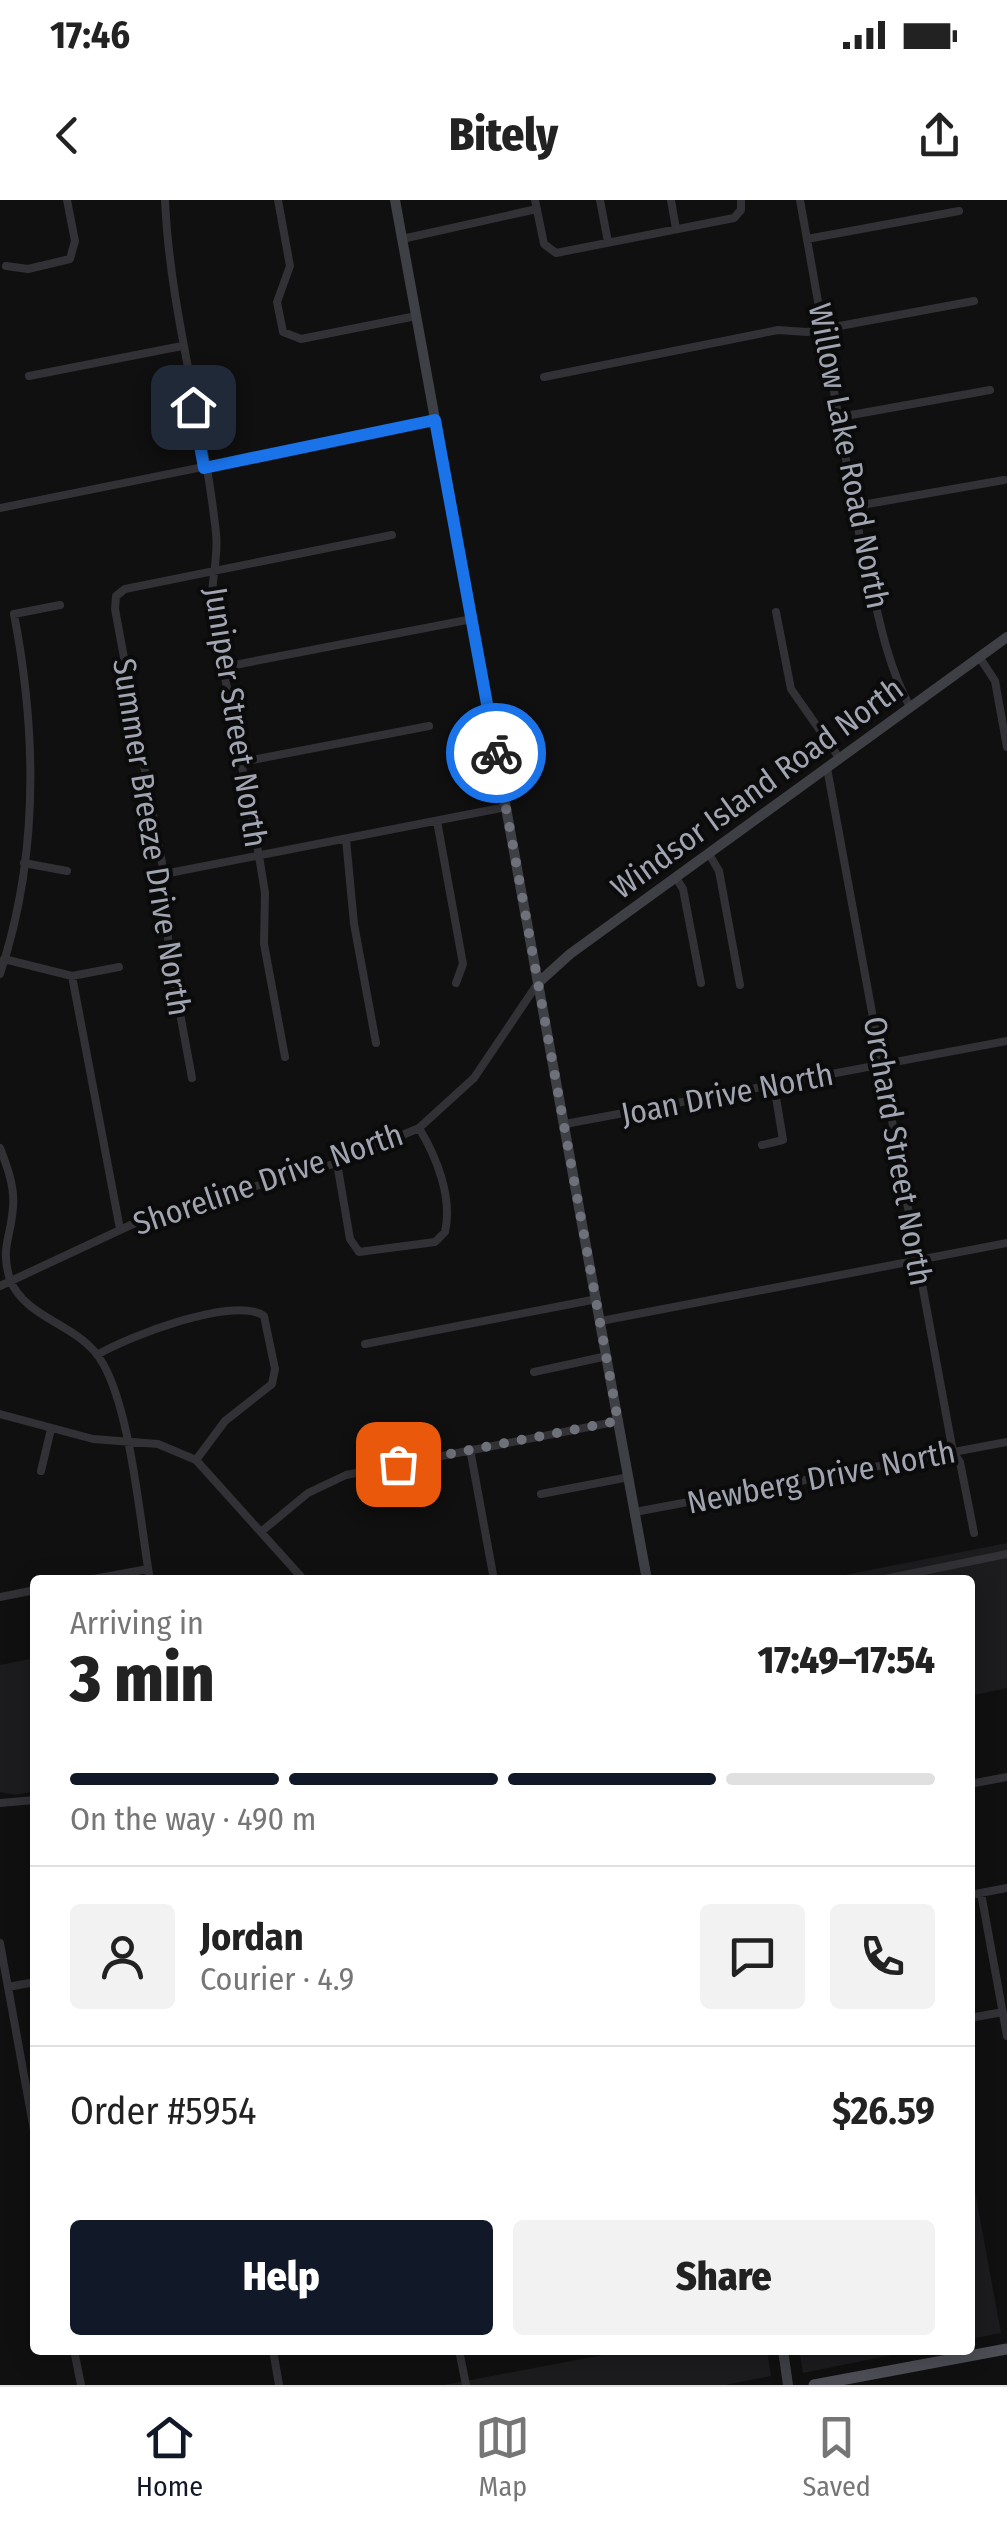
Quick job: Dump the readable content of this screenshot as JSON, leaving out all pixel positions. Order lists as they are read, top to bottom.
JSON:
{
  "streets": {
    "street": [
      "Willow Lake Road North",
      "Juniper Street North",
      "Windsor Island Road North",
      "Summer Breeze Drive North",
      "Joan Drive North",
      "Orchard Street North",
      "Shoreline Drive North",
      "Newberg Drive North"
    ]
  },
  "crossings": [
    ["Willow Lake Road North", "Windsor Island Road North"],
    ["Juniper Street North", "Summer Breeze Drive North"],
    ["Windsor Island Road North", "Orchard Street North"],
    ["Windsor Island Road North", "Shoreline Drive North"],
    ["Joan Drive North", "Orchard Street North"],
    ["Orchard Street North", "Newberg Drive North"]
  ],
  "page": {
    "status": "17:46",
    "header": "Bitely",
    "heading": ["3 min", "Arriving in", "17:49–17:54"],
    "panel": [
      "Jordan",
      "Courier · 4.9",
      "Order #5954",
      "$26.59"
    ],
    "bar": "On the way · 490 m",
    "buttons": ["Help", "Share"],
    "tabs": ["Home", "Map", "Saved"]
  }
}
